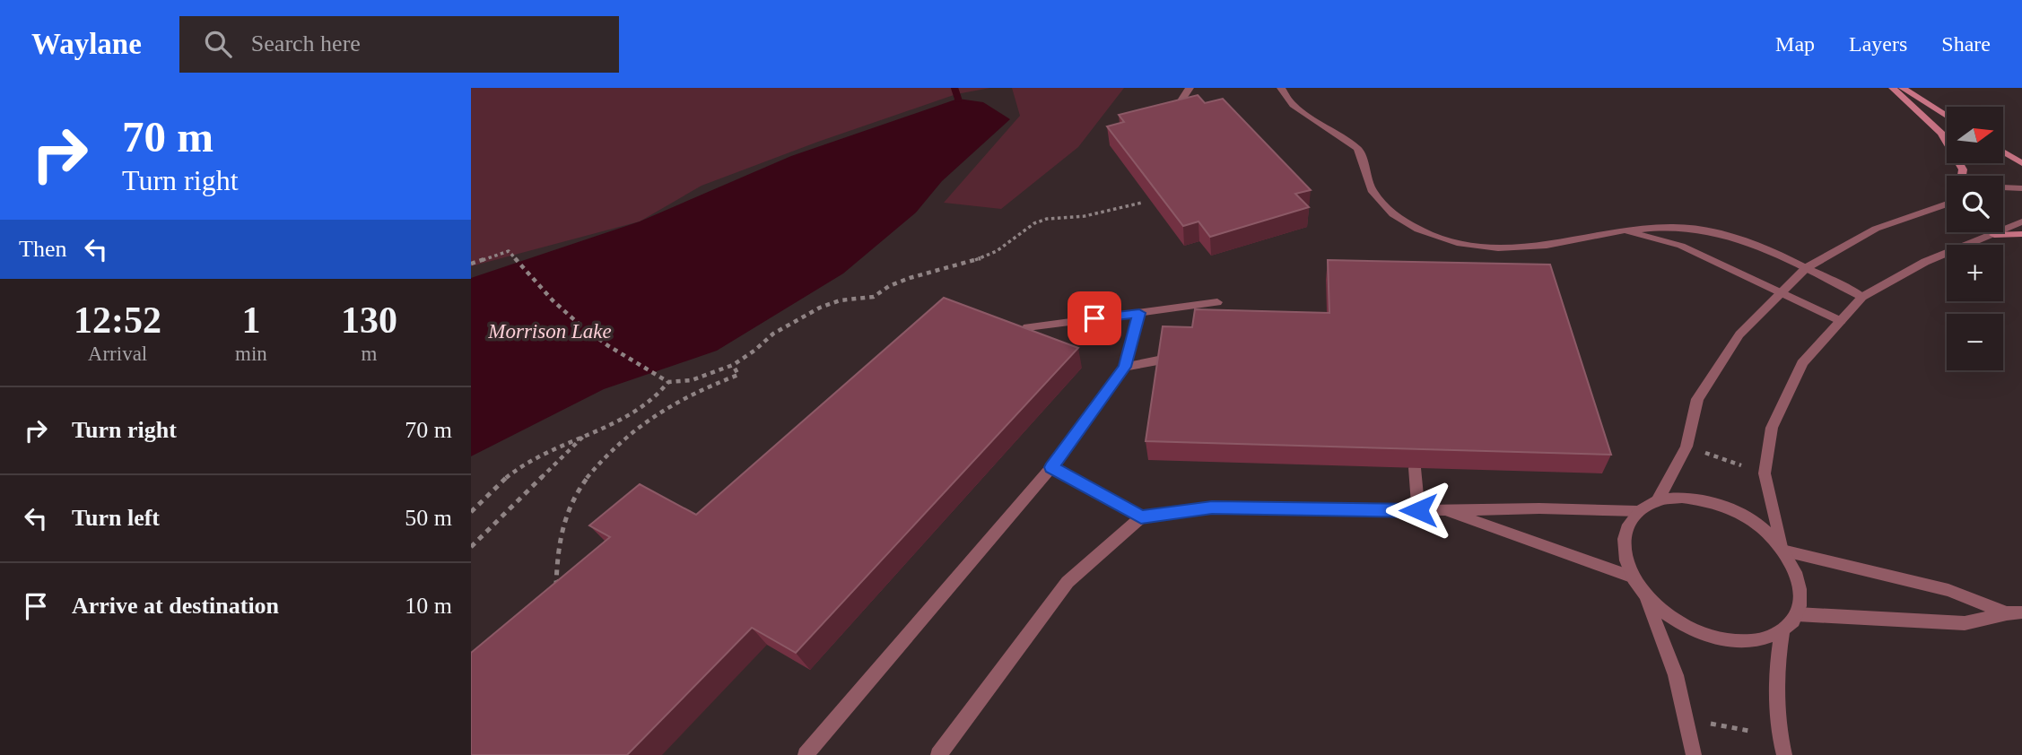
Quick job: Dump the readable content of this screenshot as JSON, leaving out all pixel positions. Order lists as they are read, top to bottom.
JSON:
{
  "water": ["Morrison Lake"],
  "north": "right",
  "page": {
    "header": "Waylane",
    "search": "Search here",
    "nav": ["Map", "Layers", "Share"],
    "turn": ["70 m", "Turn right"],
    "map_buttons": ["+", "−"],
    "then": "Then",
    "eta": [
      "12:52",
      "Arrival",
      "1",
      "min",
      "130",
      "m"
    ],
    "list": [
      {
        "name": "Turn right",
        "value": "70 m"
      },
      {
        "name": "Turn left",
        "value": "50 m"
      },
      {
        "name": "Arrive at destination",
        "value": "10 m"
      }
    ]
  }
}
